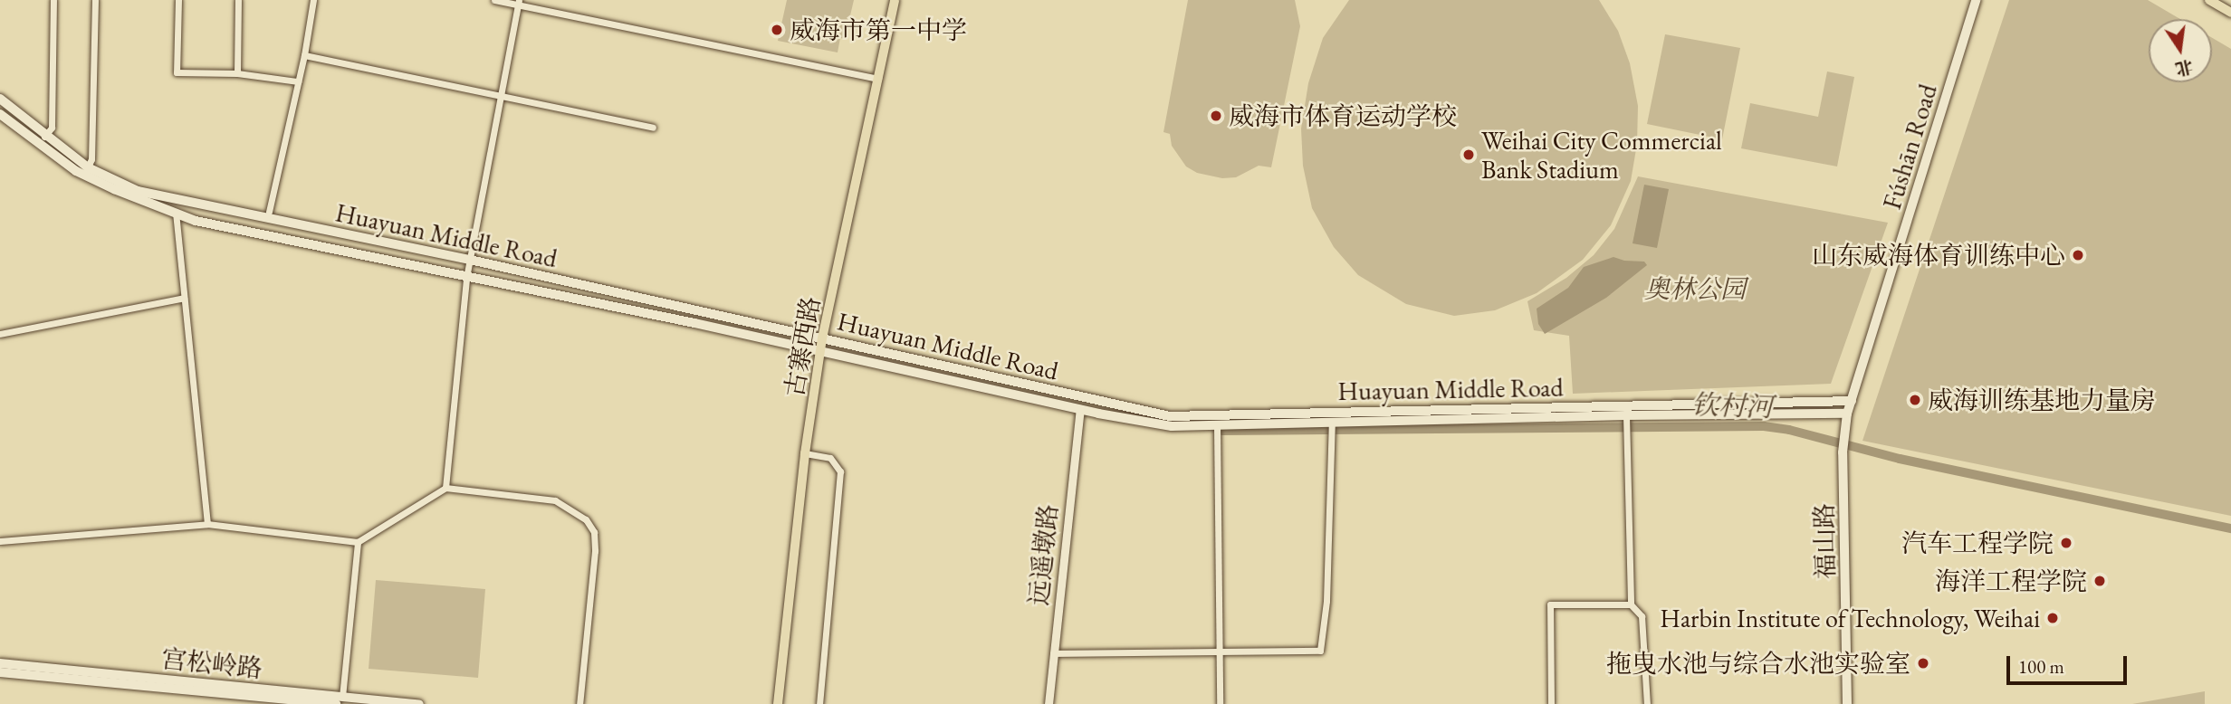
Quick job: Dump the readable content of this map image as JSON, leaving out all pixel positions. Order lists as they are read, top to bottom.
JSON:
{
  "streets": {
    "main road": [
      "Fúshān Road",
      "Huayuan Middle Road",
      "古寨西路",
      "福山路",
      "宫松岭路"
    ],
    "street": ["远遥墩路"]
  },
  "crossings": [
    ["Fúshān Road", "Huayuan Middle Road"],
    ["Fúshān Road", "福山路"],
    ["Huayuan Middle Road", "古寨西路"],
    ["Huayuan Middle Road", "远遥墩路"]
  ],
  "water": ["钦村河"],
  "parks": ["奥林公园"],
  "places": [
    "威海市第一中学",
    "威海市体育运动学校",
    "Weihai City Commercial Bank Stadium",
    "山东威海体育训练中心",
    "威海训练基地力量房",
    "汽车工程学院",
    "海洋工程学院",
    "Harbin Institute of Technology, Weihai",
    "拖曳水池与综合水池实验室"
  ],
  "scale_bar": "100 m",
  "north": "bottom"
}
